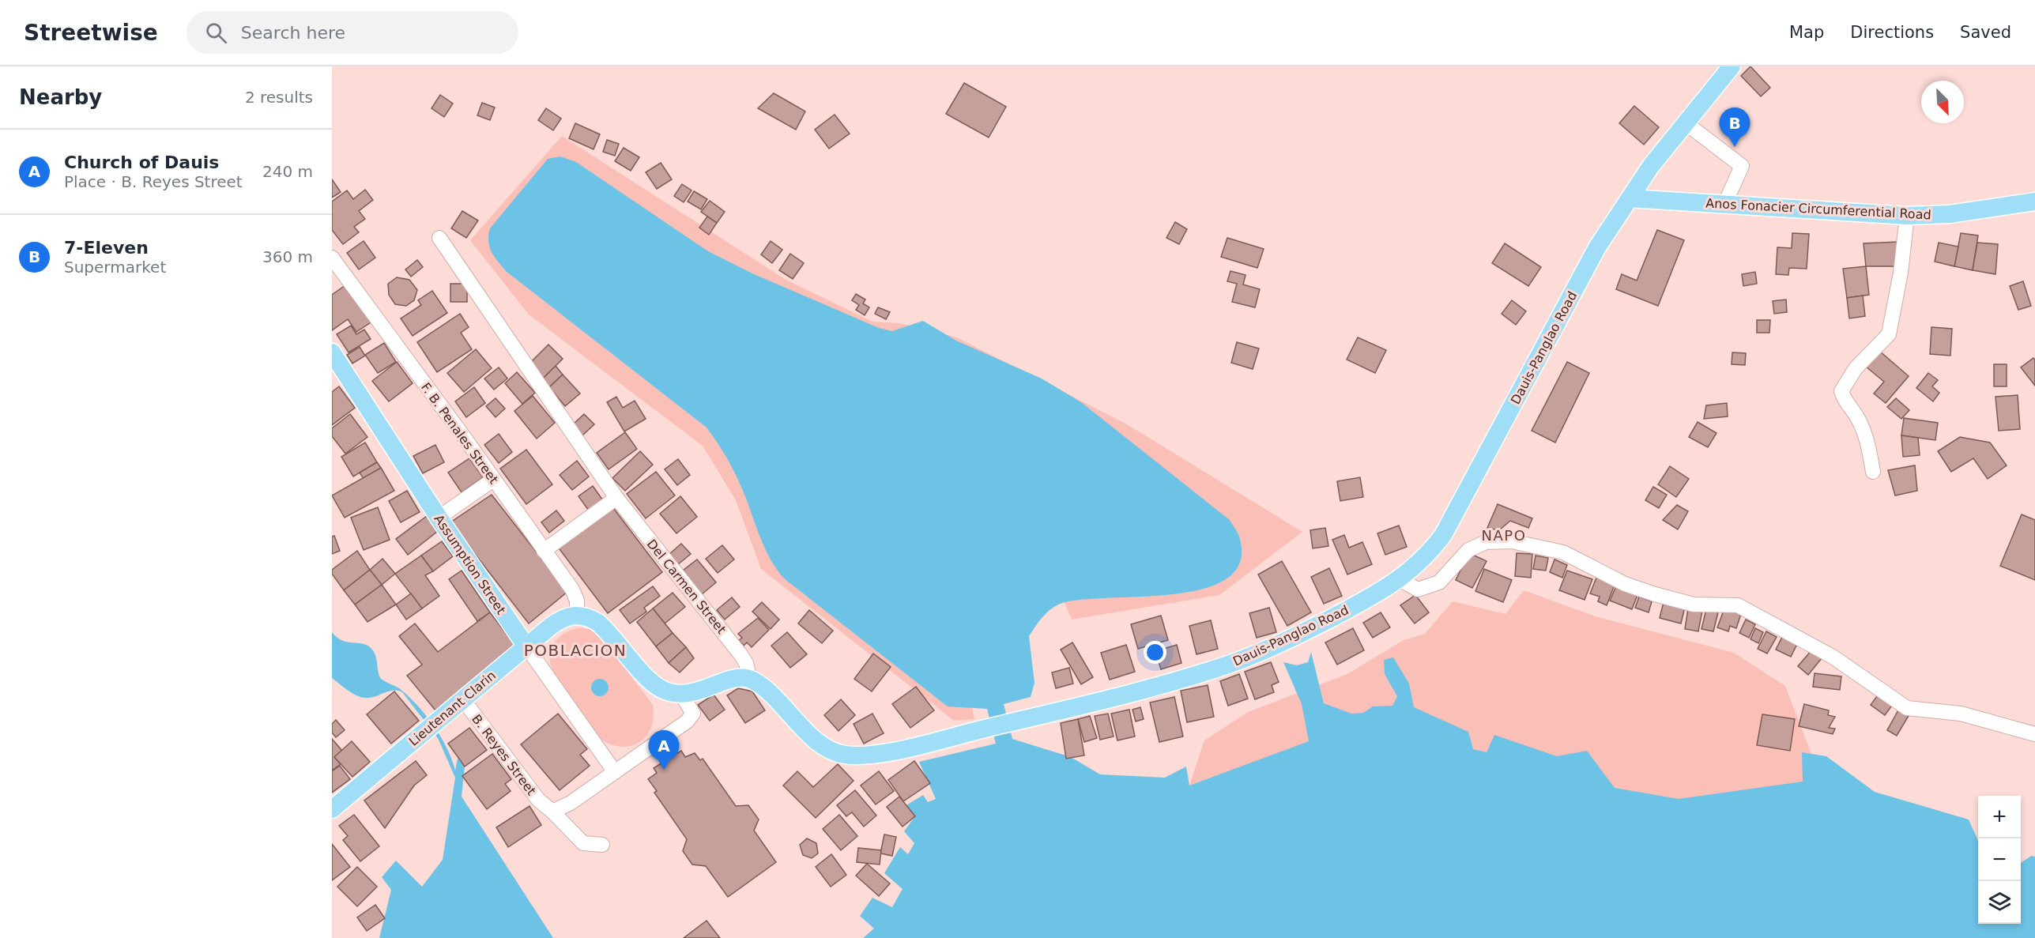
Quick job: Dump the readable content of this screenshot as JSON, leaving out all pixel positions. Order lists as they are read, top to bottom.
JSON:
{
  "streets": {
    "main road": [
      "Anos Fonacier Circumferential Road",
      "Dauis-Panglao Road",
      "Assumption Street",
      "Lieutenant Clarin"
    ],
    "street": ["F. B. Penales Street", "Del Carmen Street", "B. Reyes Street"]
  },
  "crossings": [
    ["Anos Fonacier Circumferential Road", "Dauis-Panglao Road"],
    ["Dauis-Panglao Road", "Del Carmen Street"],
    ["F. B. Penales Street", "Lieutenant Clarin"],
    ["Assumption Street", "Lieutenant Clarin"],
    ["Lieutenant Clarin", "B. Reyes Street"]
  ],
  "districts": ["NAPO", "POBLACION"],
  "north": "bottom right",
  "page": {
    "header": "Streetwise",
    "search": "Search here",
    "nav": ["Map", "Directions", "Saved"],
    "heading": ["Nearby", "2 results"],
    "pins": ["B", "A"],
    "list": [
      {
        "mark": "A",
        "name": "Church of Dauis",
        "note": "Place · B. Reyes Street",
        "value": "240 m"
      },
      {
        "mark": "B",
        "name": "7-Eleven",
        "note": "Supermarket",
        "value": "360 m"
      }
    ],
    "map_buttons": ["+", "−"]
  }
}
